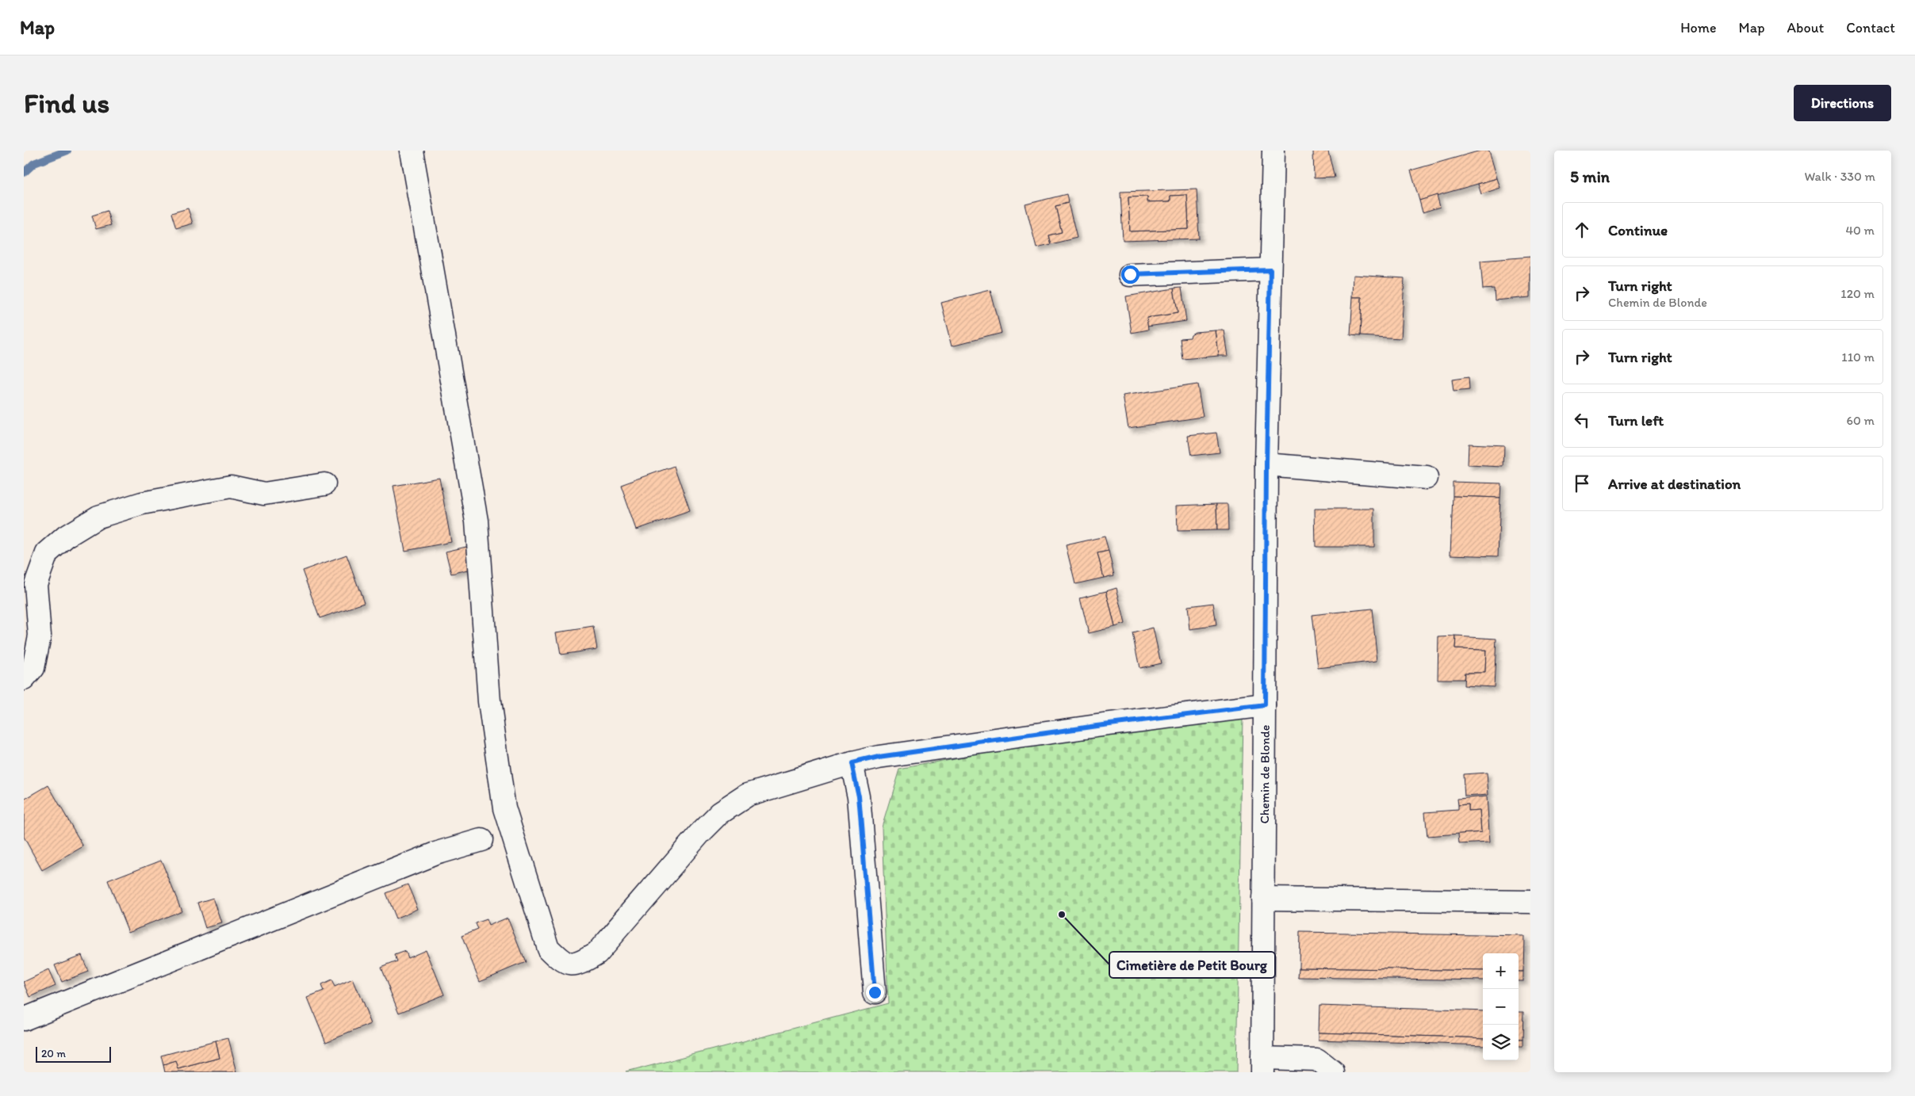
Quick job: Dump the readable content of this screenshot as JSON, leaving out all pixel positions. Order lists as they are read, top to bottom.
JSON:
{
  "streets": {
    "street": ["Chemin de Blonde"]
  },
  "places": ["Cimetière de Petit Bourg"],
  "scale_bar": "20 m",
  "page": {
    "header": "Map",
    "nav": [
      "Home",
      "Map",
      "About",
      "Contact"
    ],
    "buttons": "Directions",
    "title": "Find us",
    "heading": ["5 min", "Walk · 330 m"],
    "list": [
      ["Continue", "40 m"],
      ["Turn right", "Chemin de Blonde", "120 m"],
      ["Turn right", "110 m"],
      ["Turn left", "60 m"],
      "Arrive at destination"
    ],
    "map_buttons": ["+", "−"],
    "scale": "20 m"
  }
}
